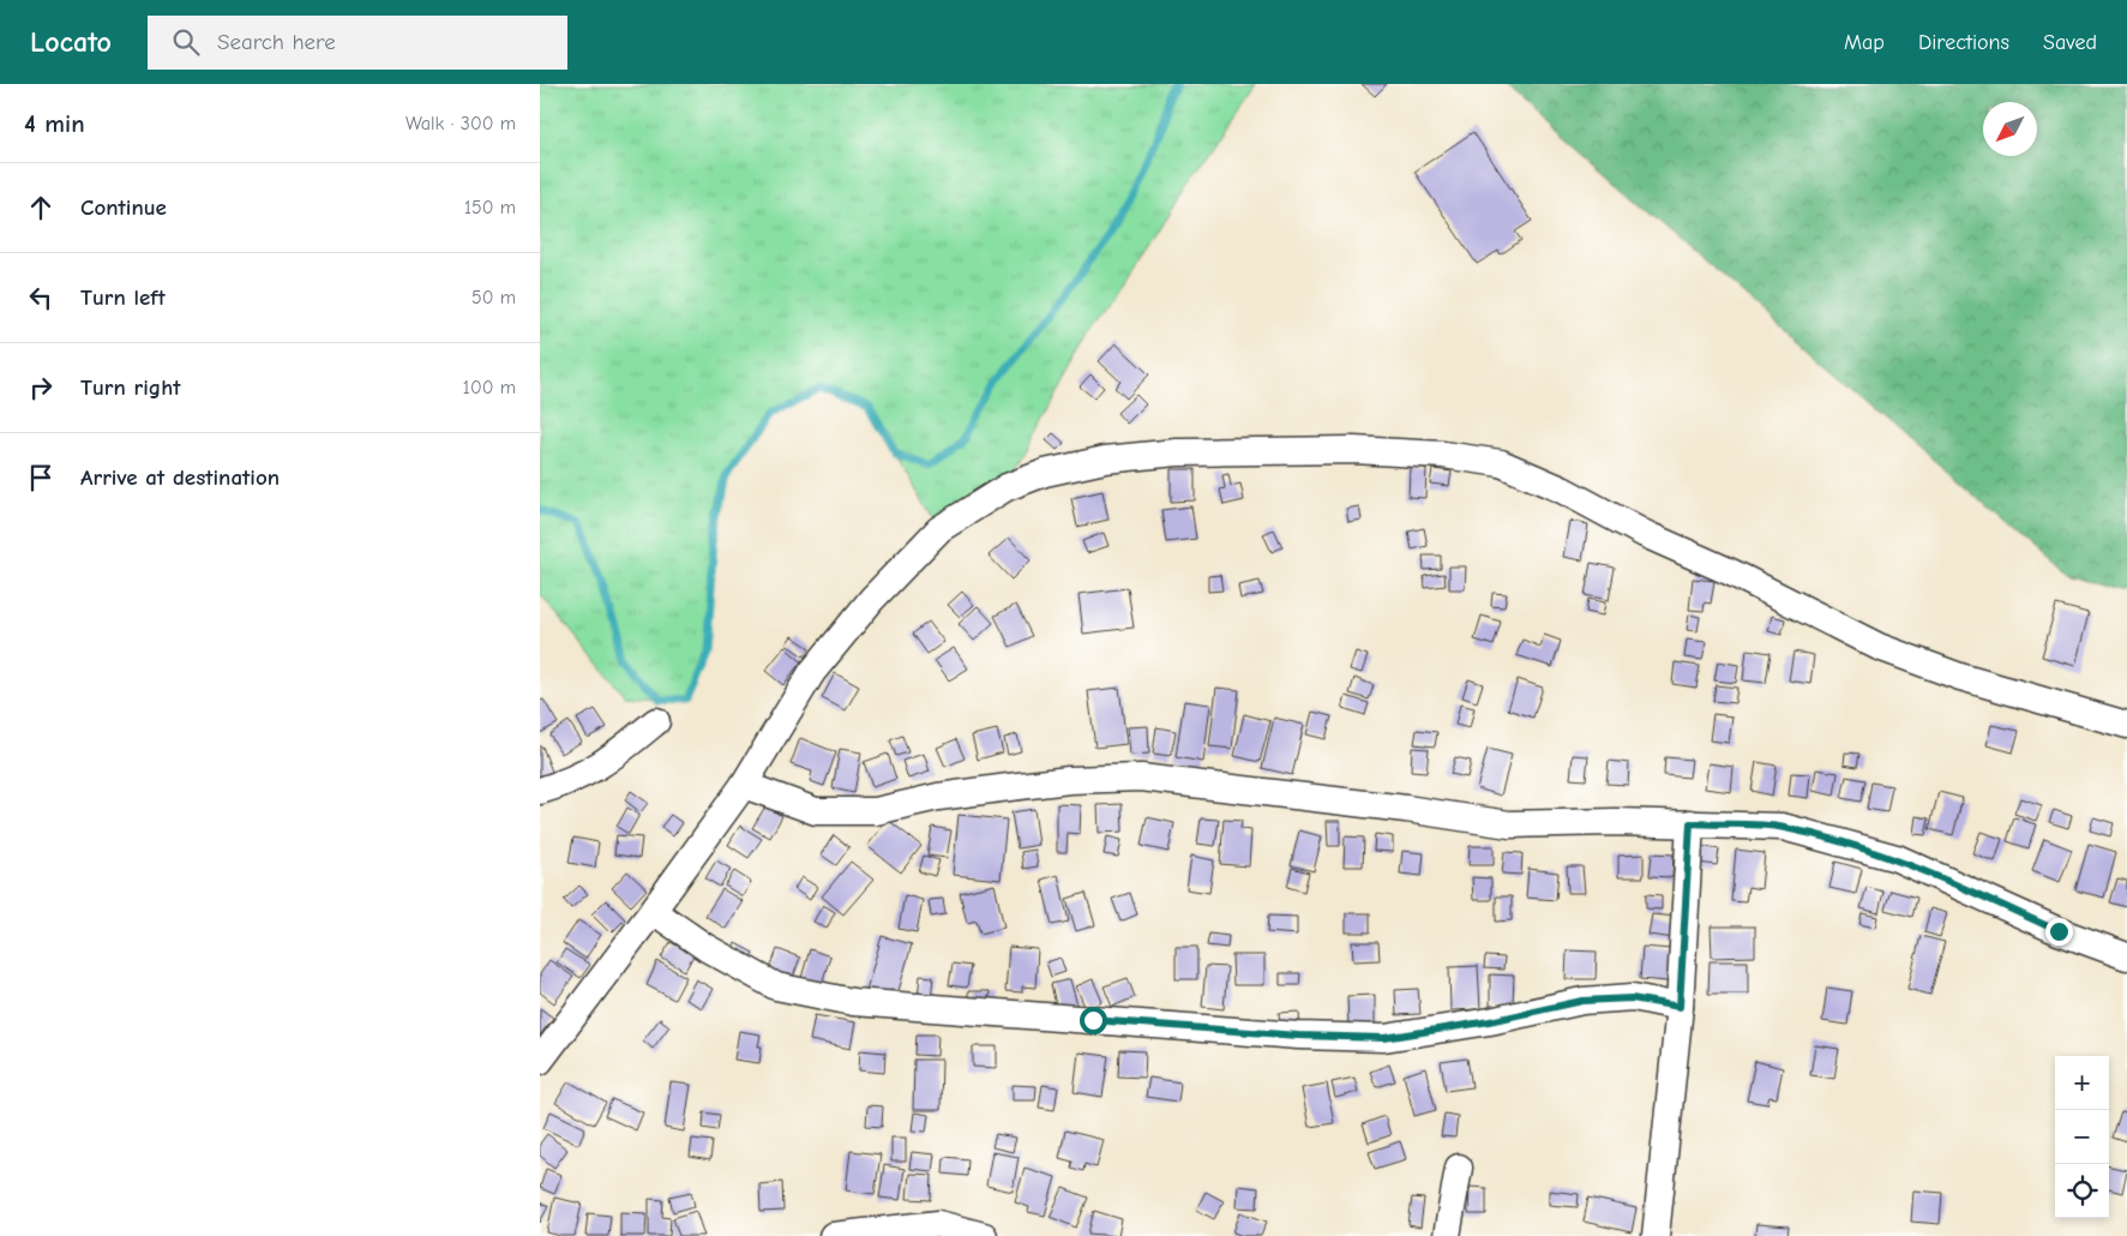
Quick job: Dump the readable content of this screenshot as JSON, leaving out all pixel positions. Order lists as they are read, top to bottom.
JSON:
{
  "north": "bottom left",
  "page": {
    "header": "Locato",
    "search": "Search here",
    "nav": ["Map", "Directions", "Saved"],
    "heading": ["4 min", "Walk · 300 m"],
    "list": [
      ["Continue", "150 m"],
      ["Turn left", "50 m"],
      ["Turn right", "100 m"],
      "Arrive at destination"
    ],
    "map_buttons": ["+", "−"]
  }
}
